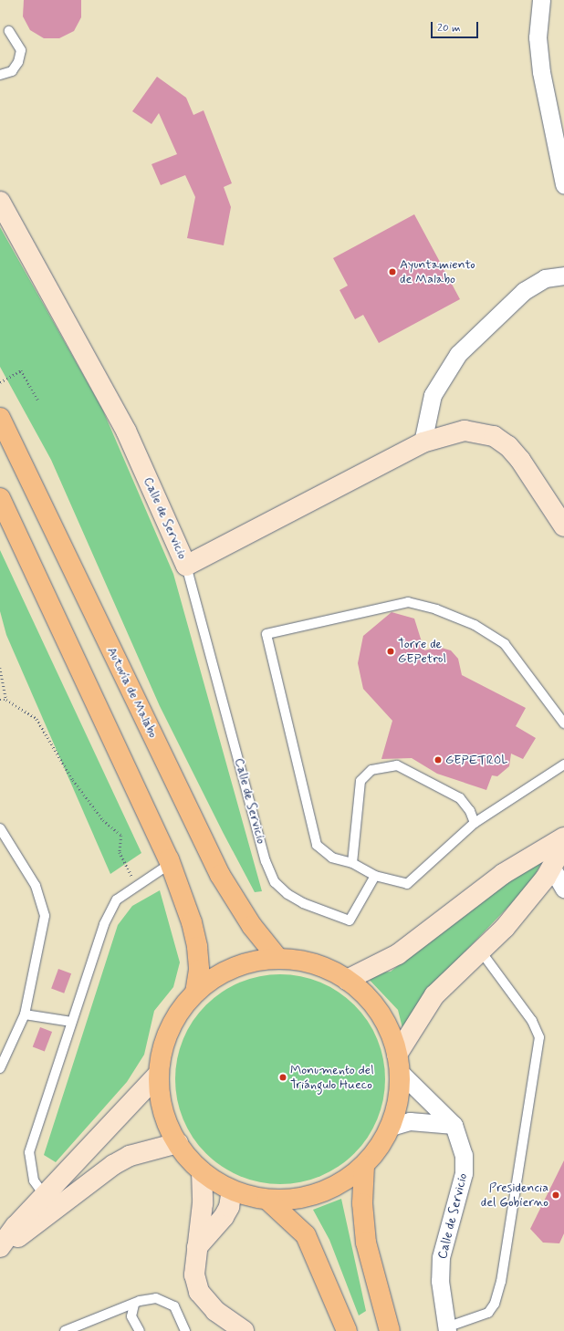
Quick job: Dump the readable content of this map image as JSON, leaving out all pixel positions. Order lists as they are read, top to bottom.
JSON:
{
  "streets": {
    "highway": ["Autovía de Malabo"],
    "street": ["Calle de Servicio"]
  },
  "places": [
    "Ayuntamiento de Malabo",
    "Torre de GEPetrol",
    "GEPETROL",
    "Monumento del Triángulo Hueco",
    "Presidencia del Gobierno"
  ],
  "scale_bar": "20 m"
}
